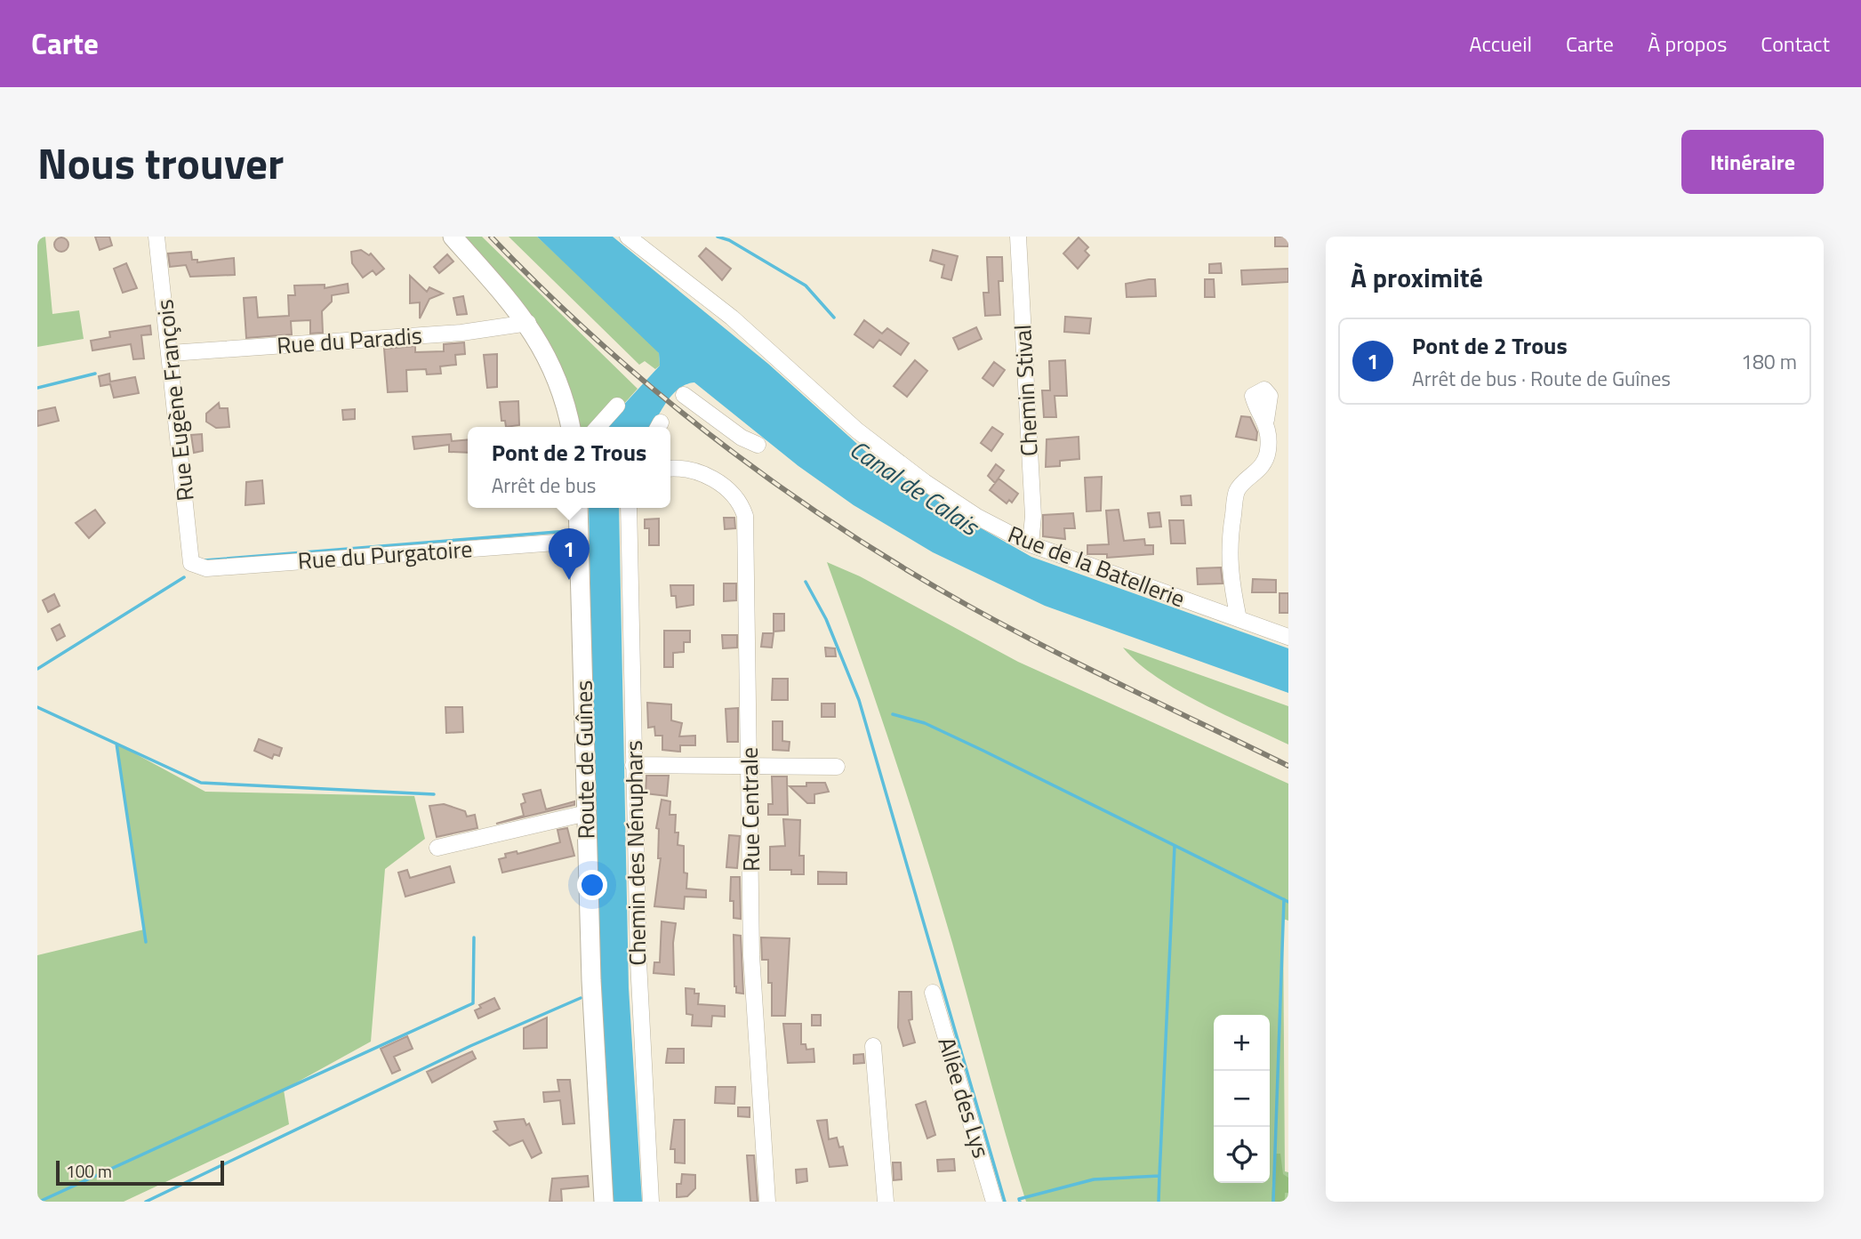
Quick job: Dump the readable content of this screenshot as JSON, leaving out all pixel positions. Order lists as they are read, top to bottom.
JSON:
{
  "streets": {
    "main road": ["Route de Guînes"],
    "street": [
      "Rue du Paradis",
      "Chemin Stival",
      "Rue Eugène François",
      "Rue du Purgatoire",
      "Rue de la Batellerie",
      "Rue Centrale",
      "Chemin des Nénuphars",
      "Allée des Lys"
    ]
  },
  "crossings": [
    ["Rue du Paradis", "Rue Eugène François"],
    ["Chemin Stival", "Rue de la Batellerie"],
    ["Rue Eugène François", "Rue du Purgatoire"],
    ["Rue du Purgatoire", "Route de Guînes"]
  ],
  "water": ["Canal de Calais"],
  "scale_bar": "100 m",
  "page": {
    "header": "Carte",
    "nav": [
      "Accueil",
      "Carte",
      "À propos",
      "Contact"
    ],
    "title": "Nous trouver",
    "buttons": "Itinéraire",
    "heading": "À proximité",
    "list": [
      {
        "mark": "1",
        "name": "Pont de 2 Trous",
        "note": "Arrêt de bus · Route de Guînes",
        "value": "180 m"
      }
    ],
    "popup": ["Pont de 2 Trous", "Arrêt de bus"],
    "pins": "1",
    "map_buttons": ["+", "−"],
    "scale": "100 m"
  }
}
